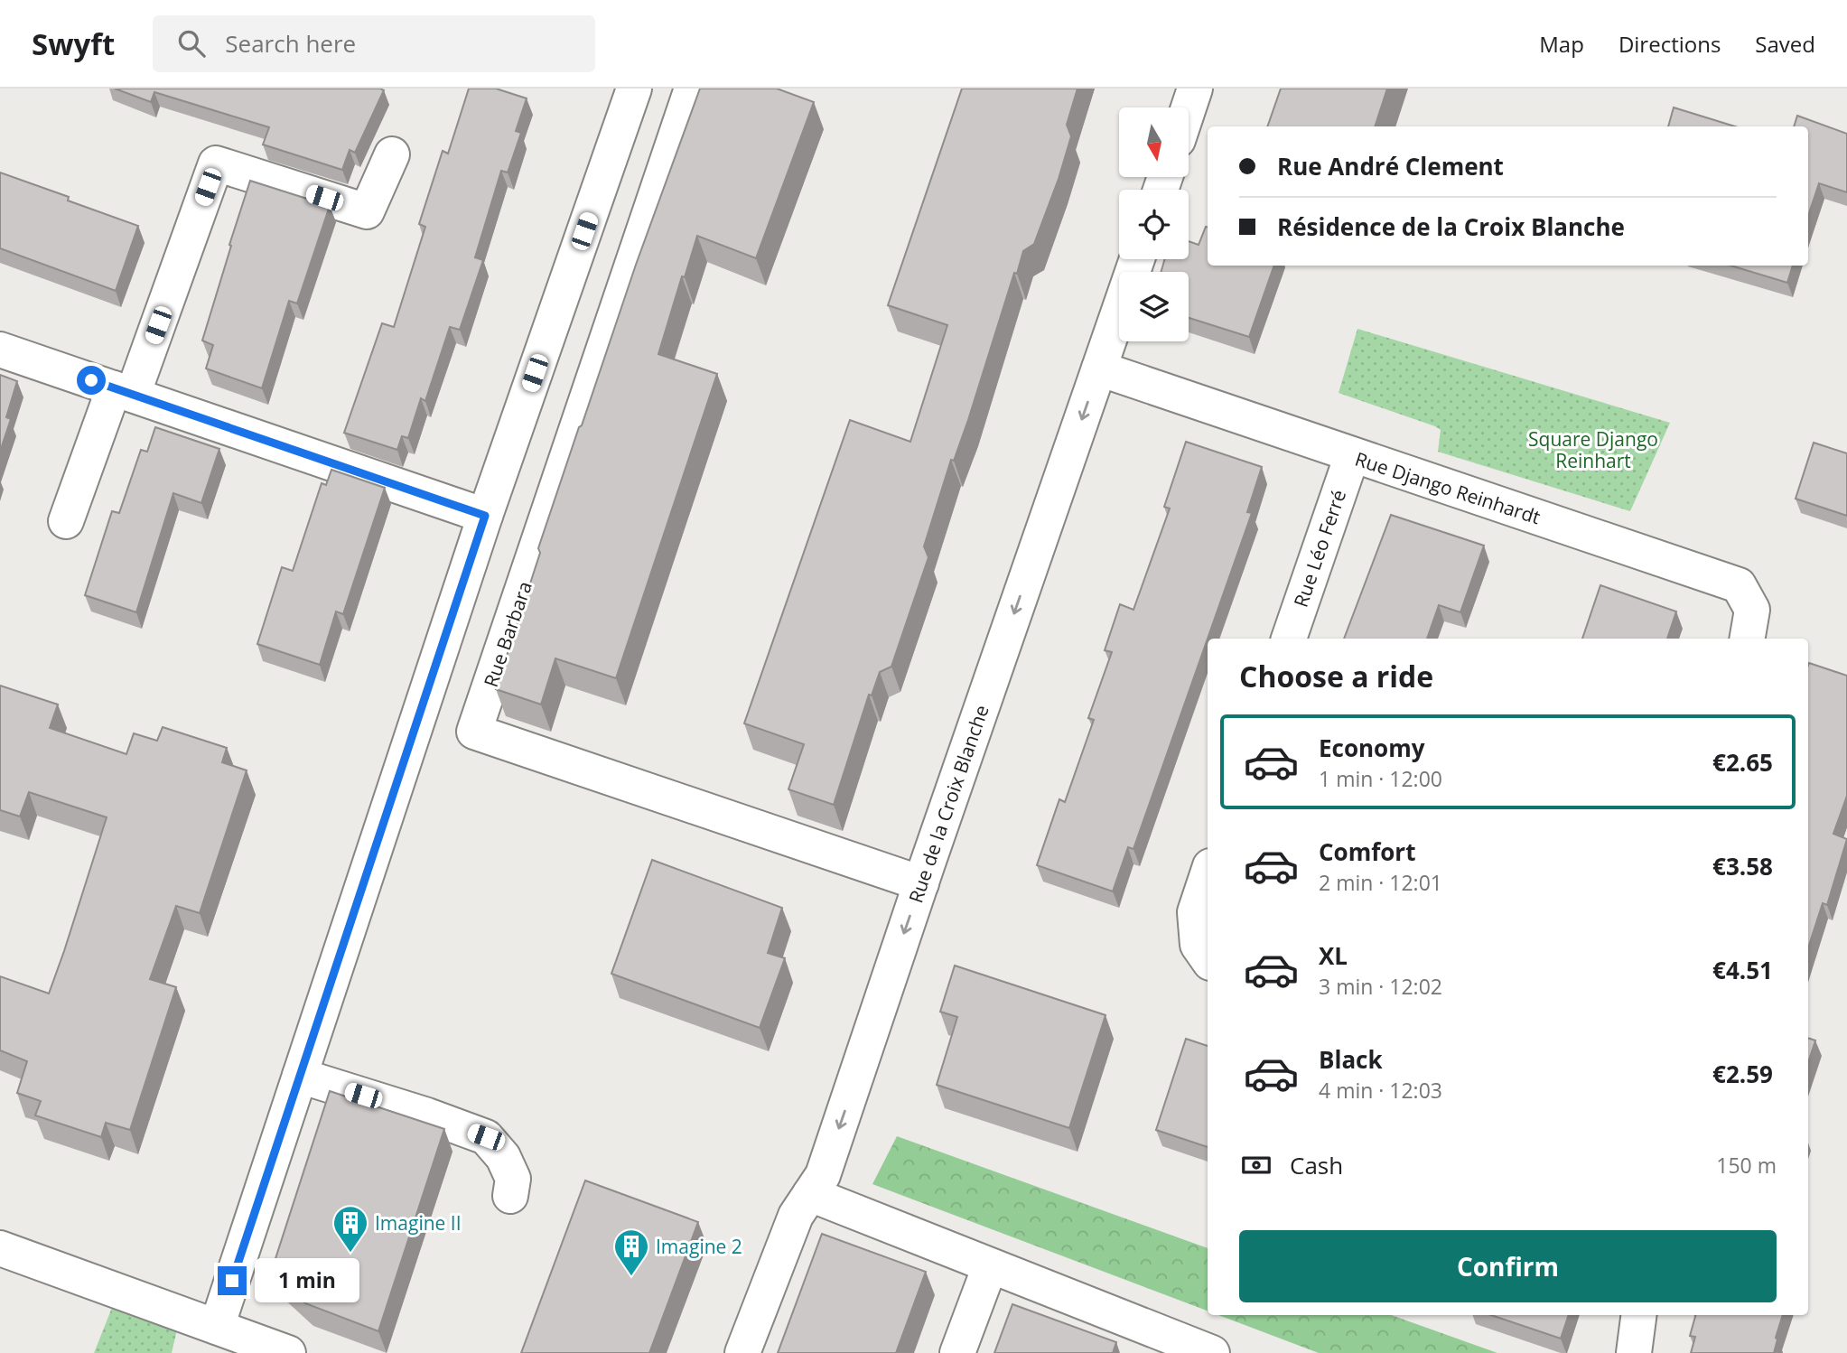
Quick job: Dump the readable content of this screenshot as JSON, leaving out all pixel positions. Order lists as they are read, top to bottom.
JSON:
{
  "streets": {
    "street": [
      "Rue Django Reinhardt",
      "Rue Léo Ferré",
      "Rue Barbara",
      "Rue de la Croix Blanche"
    ]
  },
  "crossings": [
    ["Rue Django Reinhardt", "Rue Léo Ferré"],
    ["Rue Django Reinhardt", "Rue de la Croix Blanche"],
    ["Rue Barbara", "Rue de la Croix Blanche"]
  ],
  "one_way": ["Rue de la Croix Blanche"],
  "parks": ["Square Django Reinhart"],
  "places": {
    "building": ["Imagine II", "Imagine 2"]
  },
  "north": "bottom",
  "page": {
    "header": "Swyft",
    "search": "Search here",
    "nav": ["Map", "Directions", "Saved"],
    "banner": ["Rue André Clement", "Résidence de la Croix Blanche"],
    "heading": "Choose a ride",
    "list": [
      {
        "name": "Economy",
        "note": "1 min · 12:00",
        "value": "€2.65"
      },
      {
        "name": "Comfort",
        "note": "2 min · 12:01",
        "value": "€3.58"
      },
      {
        "name": "XL",
        "note": "3 min · 12:02",
        "value": "€4.51"
      },
      {
        "name": "Black",
        "note": "4 min · 12:03",
        "value": "€2.59"
      }
    ],
    "pay": ["Cash", "150 m"],
    "buttons": "Confirm",
    "bubble": "1 min"
  }
}
